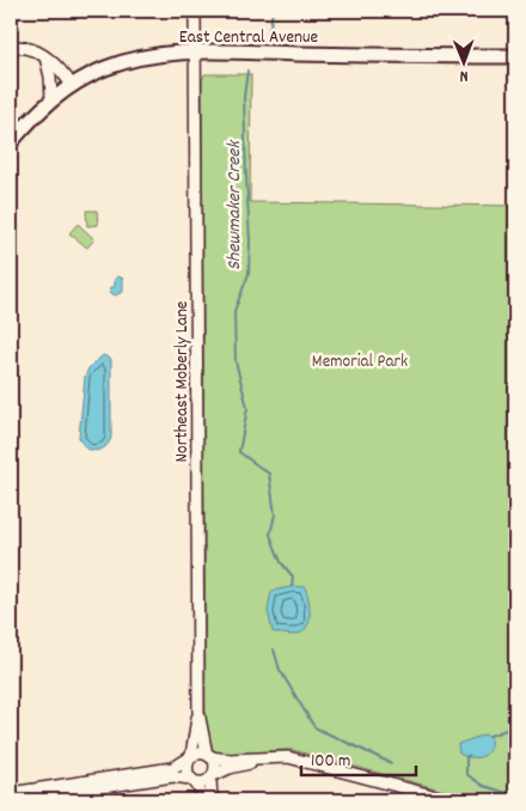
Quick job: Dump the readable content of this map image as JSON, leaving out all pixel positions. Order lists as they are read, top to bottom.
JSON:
{
  "streets": {
    "main road": ["East Central Avenue"],
    "street": ["Northeast Moberly Lane"]
  },
  "crossings": [
    ["East Central Avenue", "Northeast Moberly Lane"]
  ],
  "water": ["Shewmaker Creek"],
  "parks": ["Memorial Park"],
  "scale_bar": "100 m",
  "north": "bottom"
}
